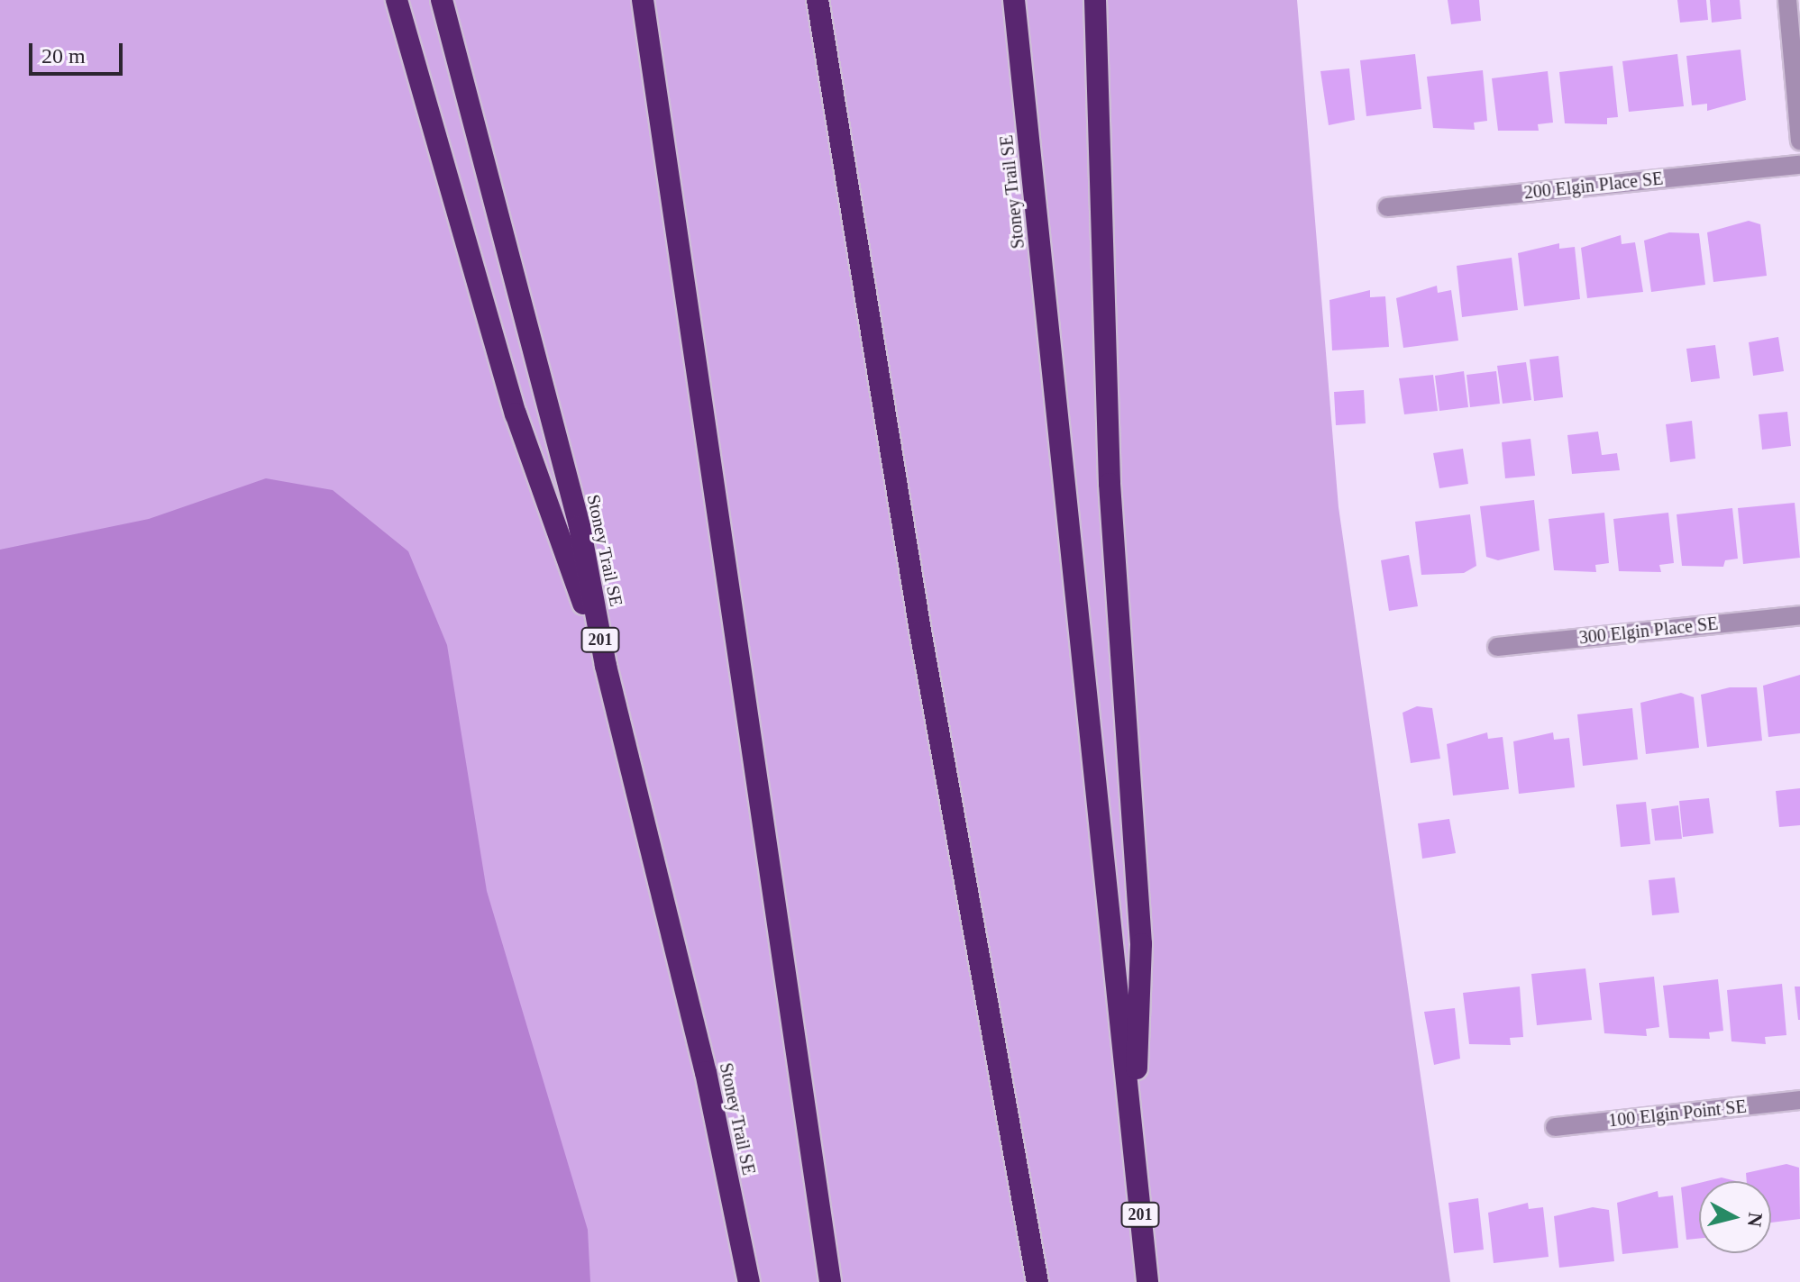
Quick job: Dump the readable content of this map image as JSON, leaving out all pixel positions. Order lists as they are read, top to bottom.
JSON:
{
  "streets": {
    "highway": ["Stoney Trail SE", "201"],
    "street": ["200 Elgin Place SE", "300 Elgin Place SE", "100 Elgin Point SE"]
  },
  "scale_bar": "20 m",
  "north": "right"
}
